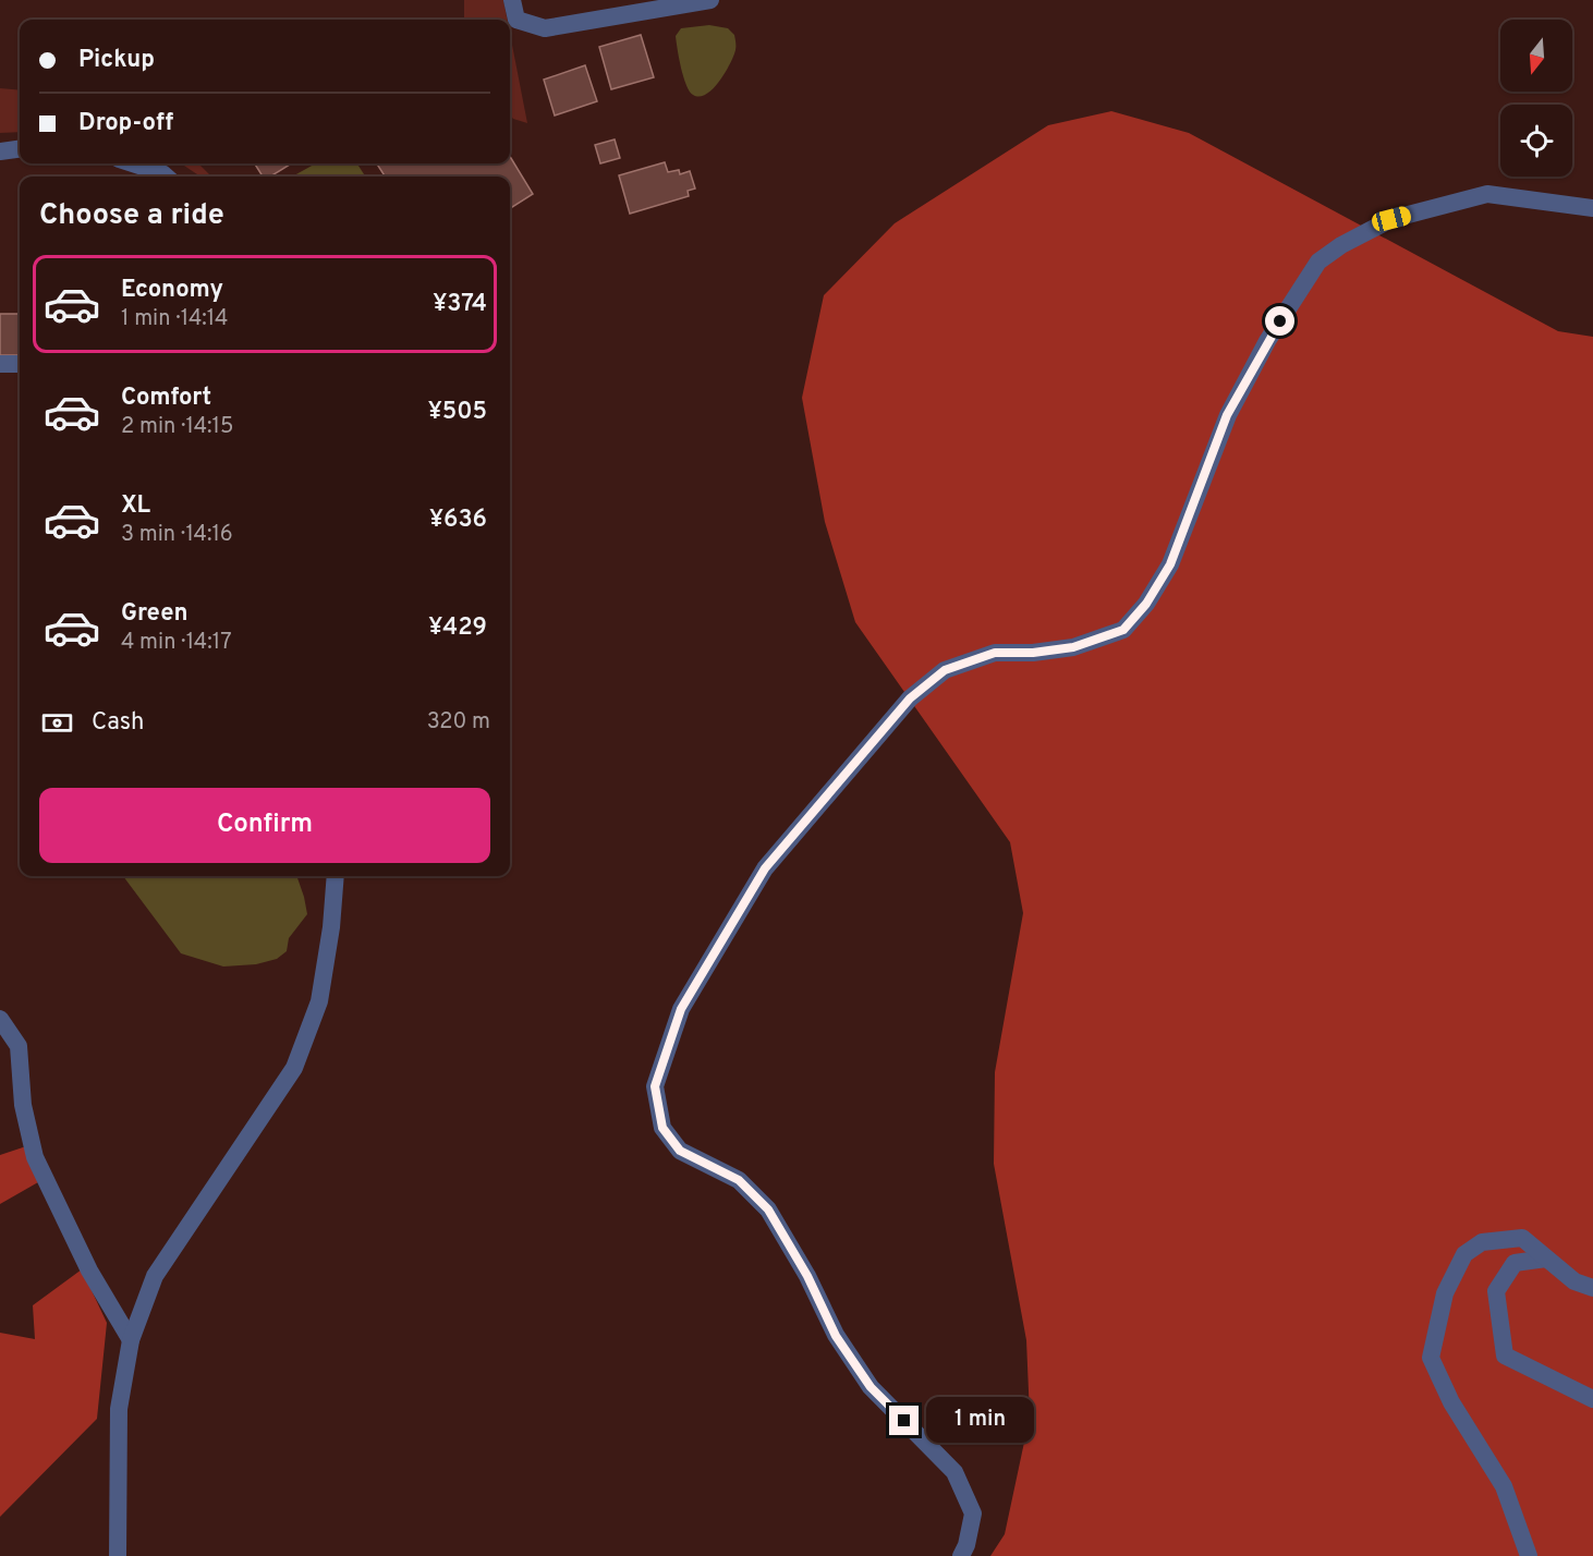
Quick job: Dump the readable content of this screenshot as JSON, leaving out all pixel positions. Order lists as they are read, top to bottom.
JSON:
{
  "north": "bottom",
  "page": {
    "banner": ["Pickup", "Drop-off"],
    "heading": "Choose a ride",
    "list": [
      {
        "name": "Economy",
        "note": "1 min · 14:14",
        "value": "¥374"
      },
      {
        "name": "Comfort",
        "note": "2 min · 14:15",
        "value": "¥505"
      },
      {
        "name": "XL",
        "note": "3 min · 14:16",
        "value": "¥636"
      },
      {
        "name": "Green",
        "note": "4 min · 14:17",
        "value": "¥429"
      }
    ],
    "pay": ["Cash", "320 m"],
    "buttons": "Confirm",
    "bubble": "1 min"
  }
}
